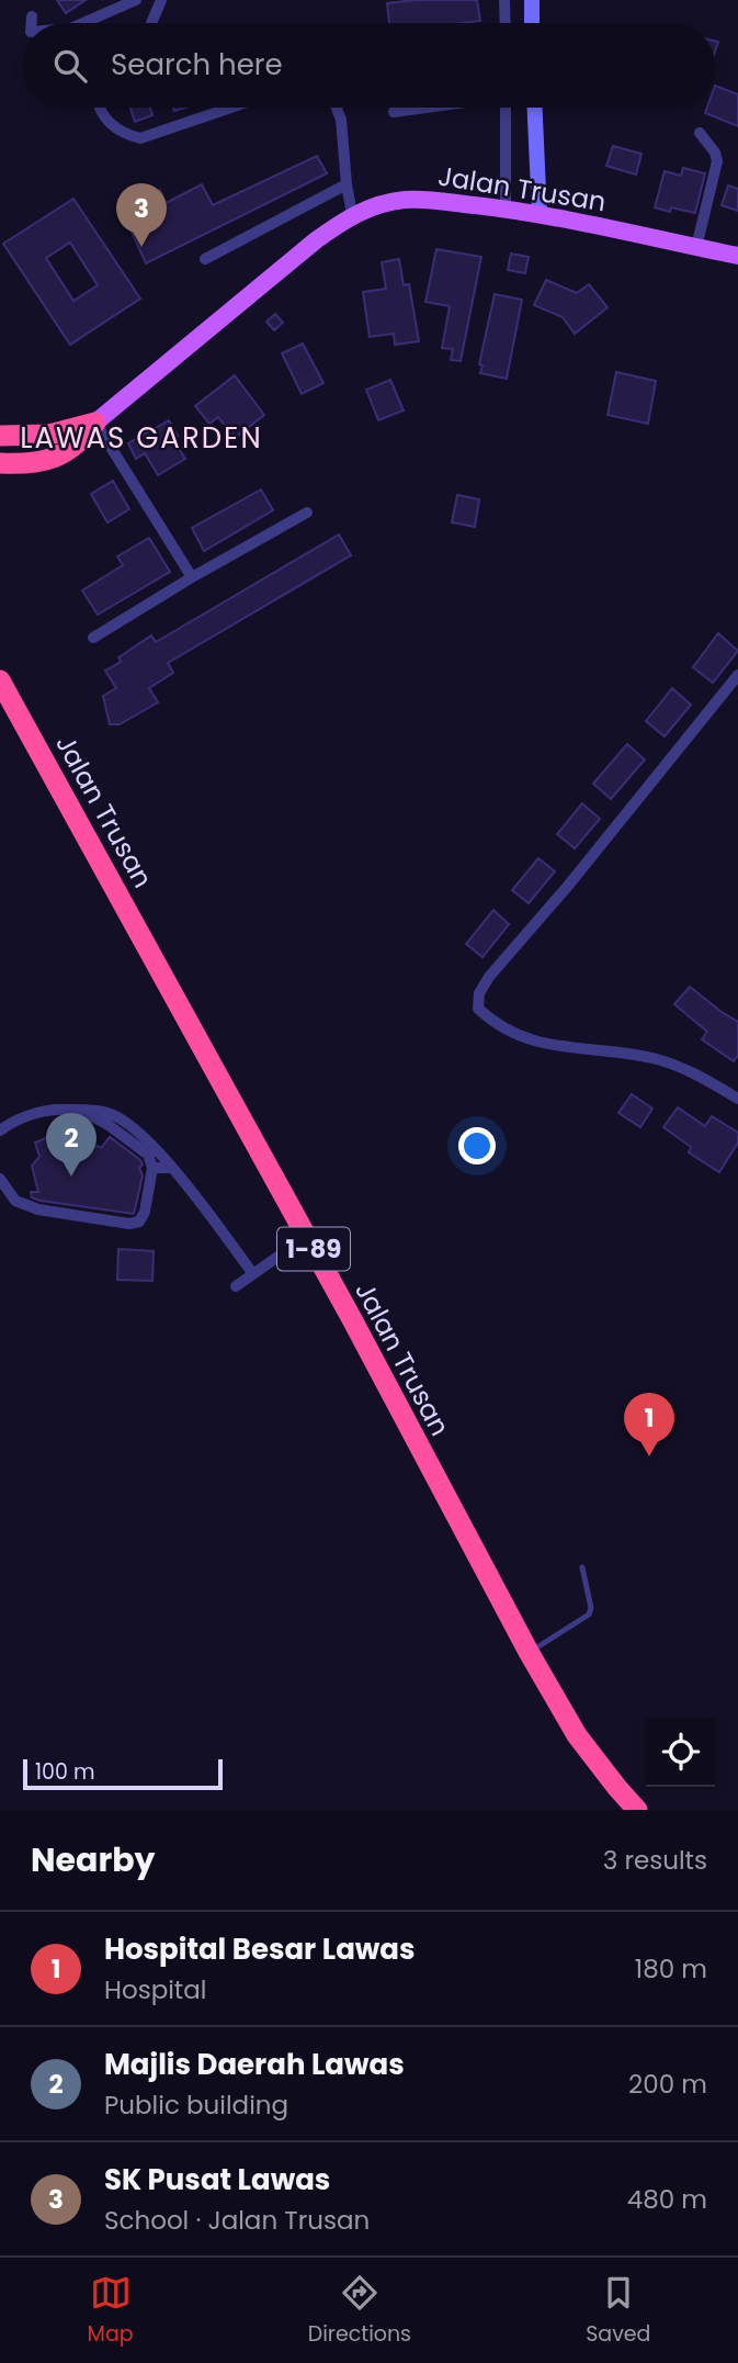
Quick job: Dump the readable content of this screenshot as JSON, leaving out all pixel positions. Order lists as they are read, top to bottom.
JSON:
{
  "streets": {
    "highway": ["Jalan Trusan", "1-89"]
  },
  "districts": ["LAWAS GARDEN"],
  "scale_bar": "100 m",
  "page": {
    "search": "Search here",
    "pins": ["3", "2", "1"],
    "scale": "100 m",
    "heading": ["Nearby", "3 results"],
    "list": [
      {
        "mark": "1",
        "name": "Hospital Besar Lawas",
        "note": "Hospital",
        "value": "180 m"
      },
      {
        "mark": "2",
        "name": "Majlis Daerah Lawas",
        "note": "Public building",
        "value": "200 m"
      },
      {
        "mark": "3",
        "name": "SK Pusat Lawas",
        "note": "School · Jalan Trusan",
        "value": "480 m"
      }
    ],
    "nav": ["Map", "Directions", "Saved"]
  }
}
